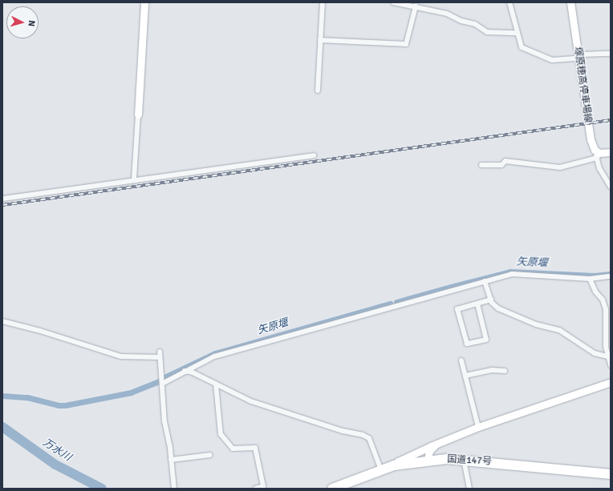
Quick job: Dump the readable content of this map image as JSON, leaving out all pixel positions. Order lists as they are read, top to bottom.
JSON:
{
  "streets": {
    "highway": ["国道147号"],
    "street": ["塚原穂高停車場線"]
  },
  "water": ["矢原堰", "万水川"],
  "north": "right"
}
